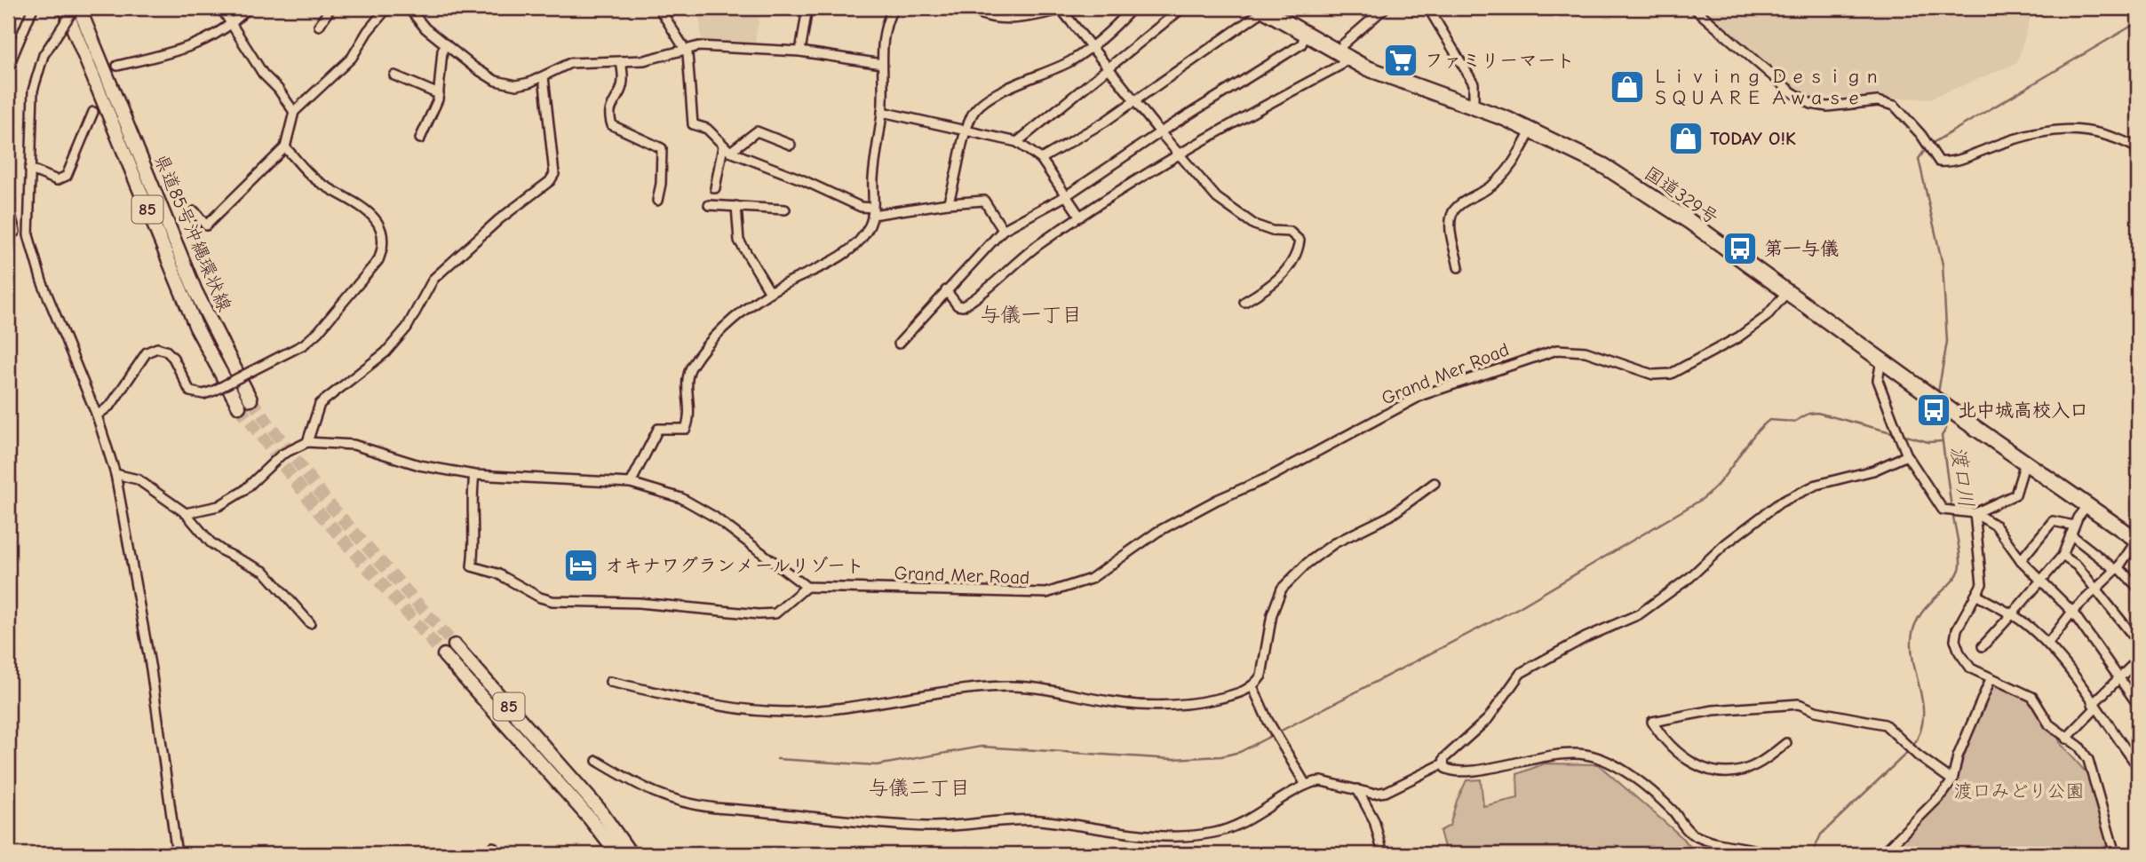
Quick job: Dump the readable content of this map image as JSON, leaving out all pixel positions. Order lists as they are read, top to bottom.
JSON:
{
  "streets": {
    "highway": ["国道329号"],
    "main road": ["85", "県道85号沖縄環状線"],
    "street": ["Grand Mer Road"]
  },
  "crossings": [
    ["国道329号", "Grand Mer Road"]
  ],
  "districts": ["与儀一丁目", "与儀二丁目"],
  "water": ["渡口川"],
  "parks": ["渡口みどり公園"],
  "places": {
    "supermarket": ["ファミリーマート"],
    "shop": ["Ｌｉｖｉｎｇ Ｄｅｓｉｇｎ ＳＱＵＡＲＥ Ａｗａｓｅ", "TODAY O!K"],
    "bus stop": ["第一与儀", "北中城高校入口"],
    "hotel": ["オキナワグランメールリゾート"]
  }
}
